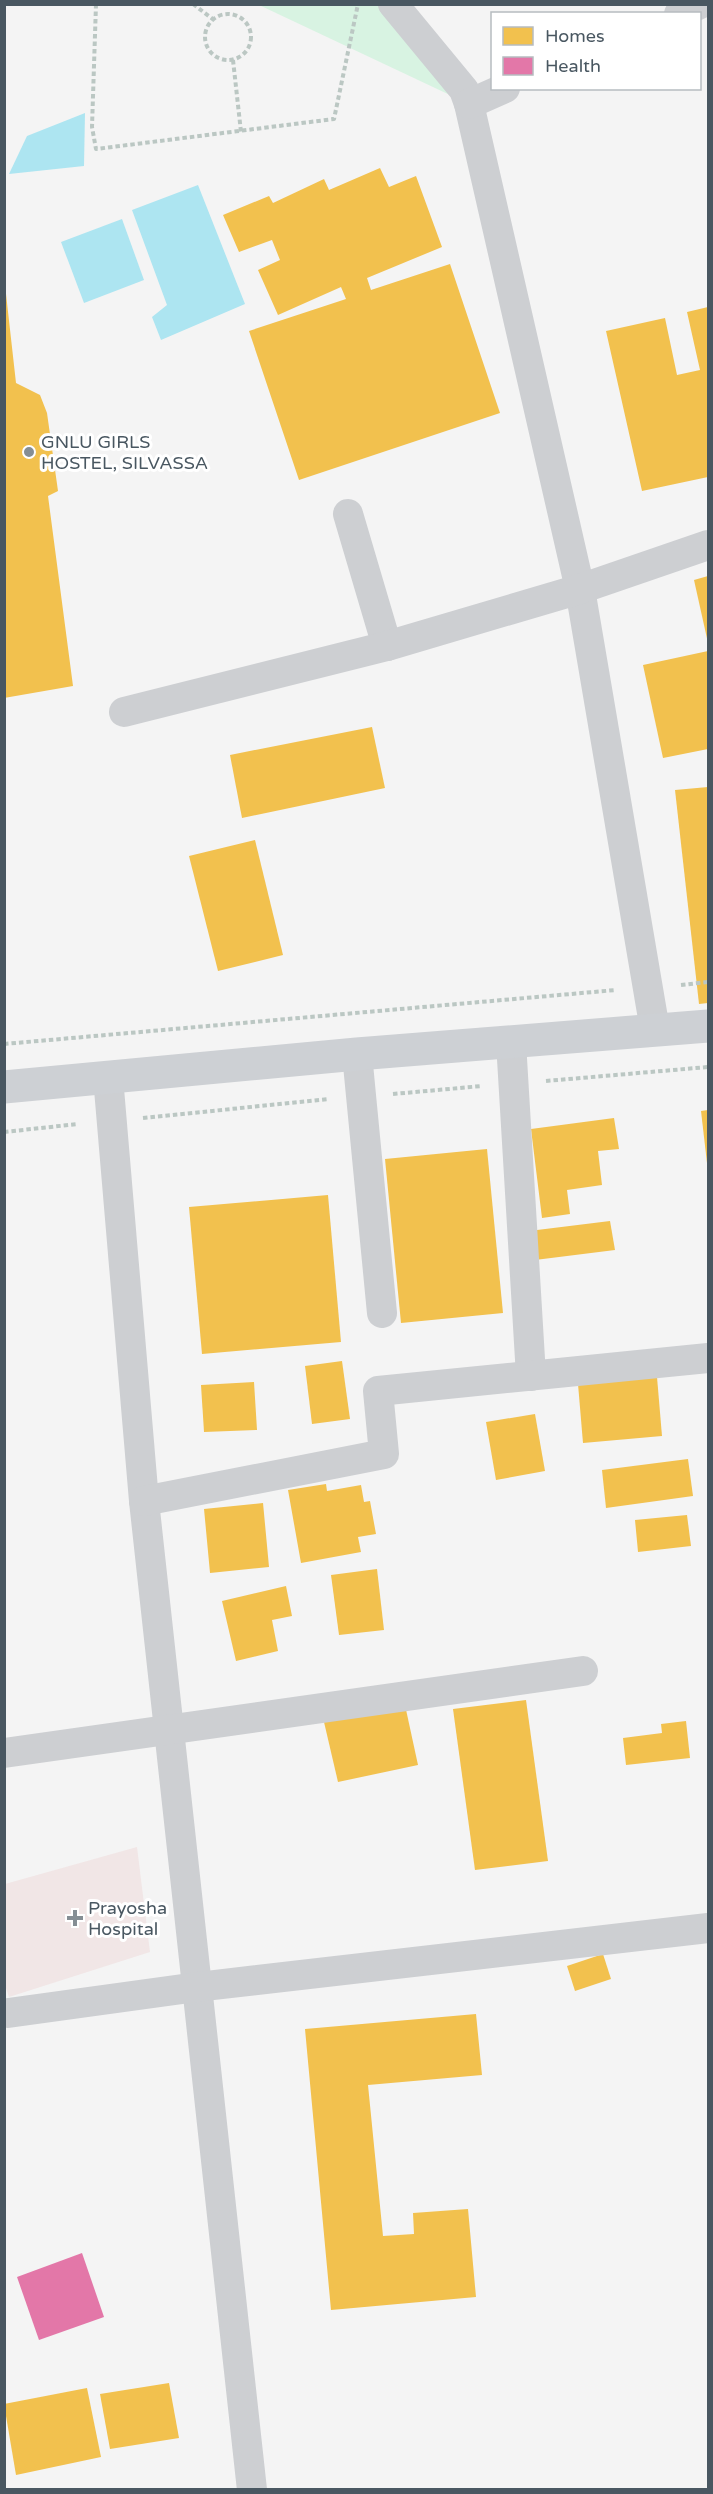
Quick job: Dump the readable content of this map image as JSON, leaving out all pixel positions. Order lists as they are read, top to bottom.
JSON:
{
  "places": {
    "other": ["GNLU GIRLS HOSTEL, SILVASSA"],
    "health": ["Prayosha Hospital"]
  },
  "legend": ["Homes", "Health"]
}
